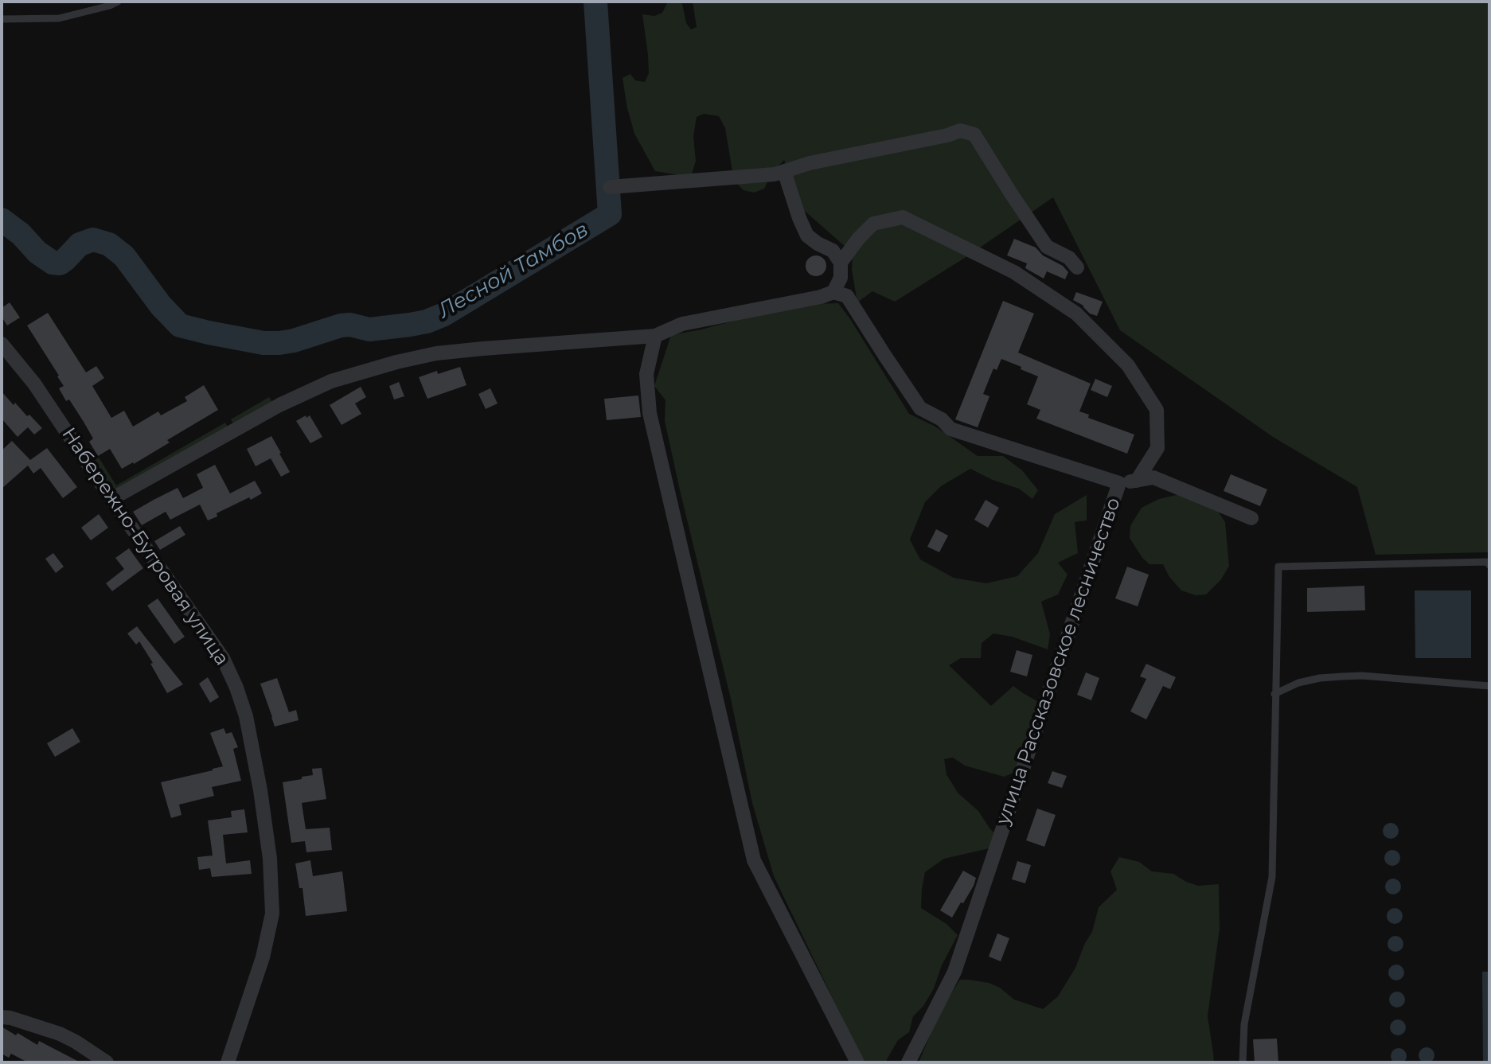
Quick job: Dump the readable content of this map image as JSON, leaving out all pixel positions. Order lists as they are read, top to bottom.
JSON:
{
  "streets": {
    "street": ["Набережно-Бугровая улица", "улица Рассказовское лесничество"]
  },
  "water": ["Лесной Тамбов"]
}
